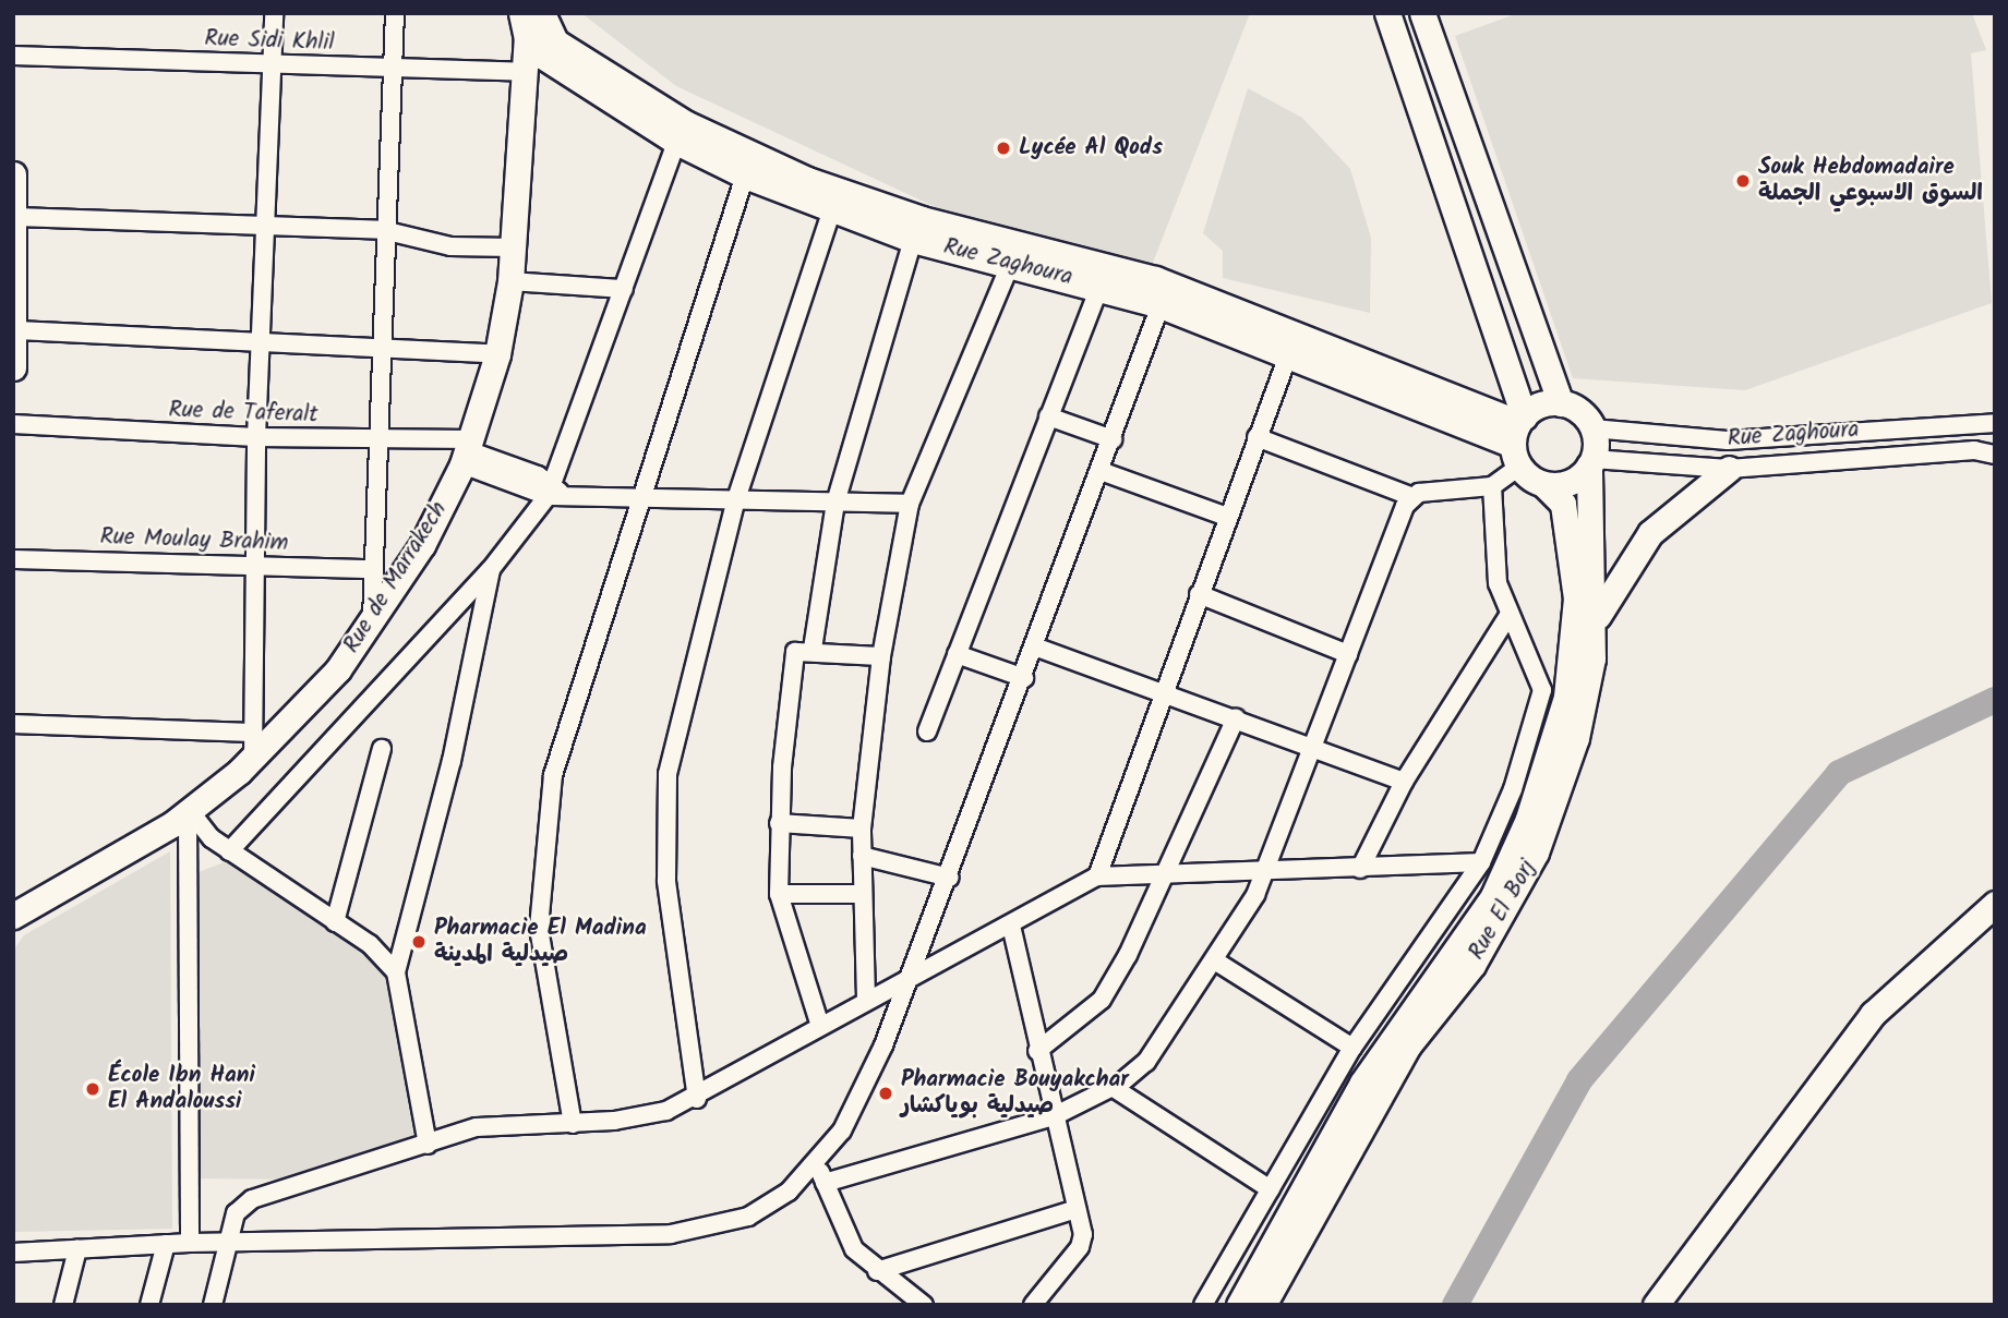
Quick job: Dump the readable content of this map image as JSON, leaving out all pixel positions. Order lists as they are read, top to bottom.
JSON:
{
  "streets": {
    "street": [
      "Rue Sidi Khlil",
      "Rue Zaghoura",
      "Rue de Taferalt",
      "Rue Moulay Brahim",
      "Rue de Marrakech",
      "Rue El Borj"
    ]
  },
  "crossings": [
    ["Rue Sidi Khlil", "Rue de Marrakech"],
    ["Rue Zaghoura", "Rue de Marrakech"],
    ["Rue Zaghoura", "Rue El Borj"],
    ["Rue de Taferalt", "Rue de Marrakech"]
  ],
  "places": [
    "Lycée Al Qods",
    "Souk Hebdomadaire السوق الاسبوعي الجملة",
    "Pharmacie El Madina صيدلية المدينة",
    "École Ibn Hani El Andaloussi",
    "Pharmacie Bouyakchar صيدلية بوياكشار"
  ]
}
